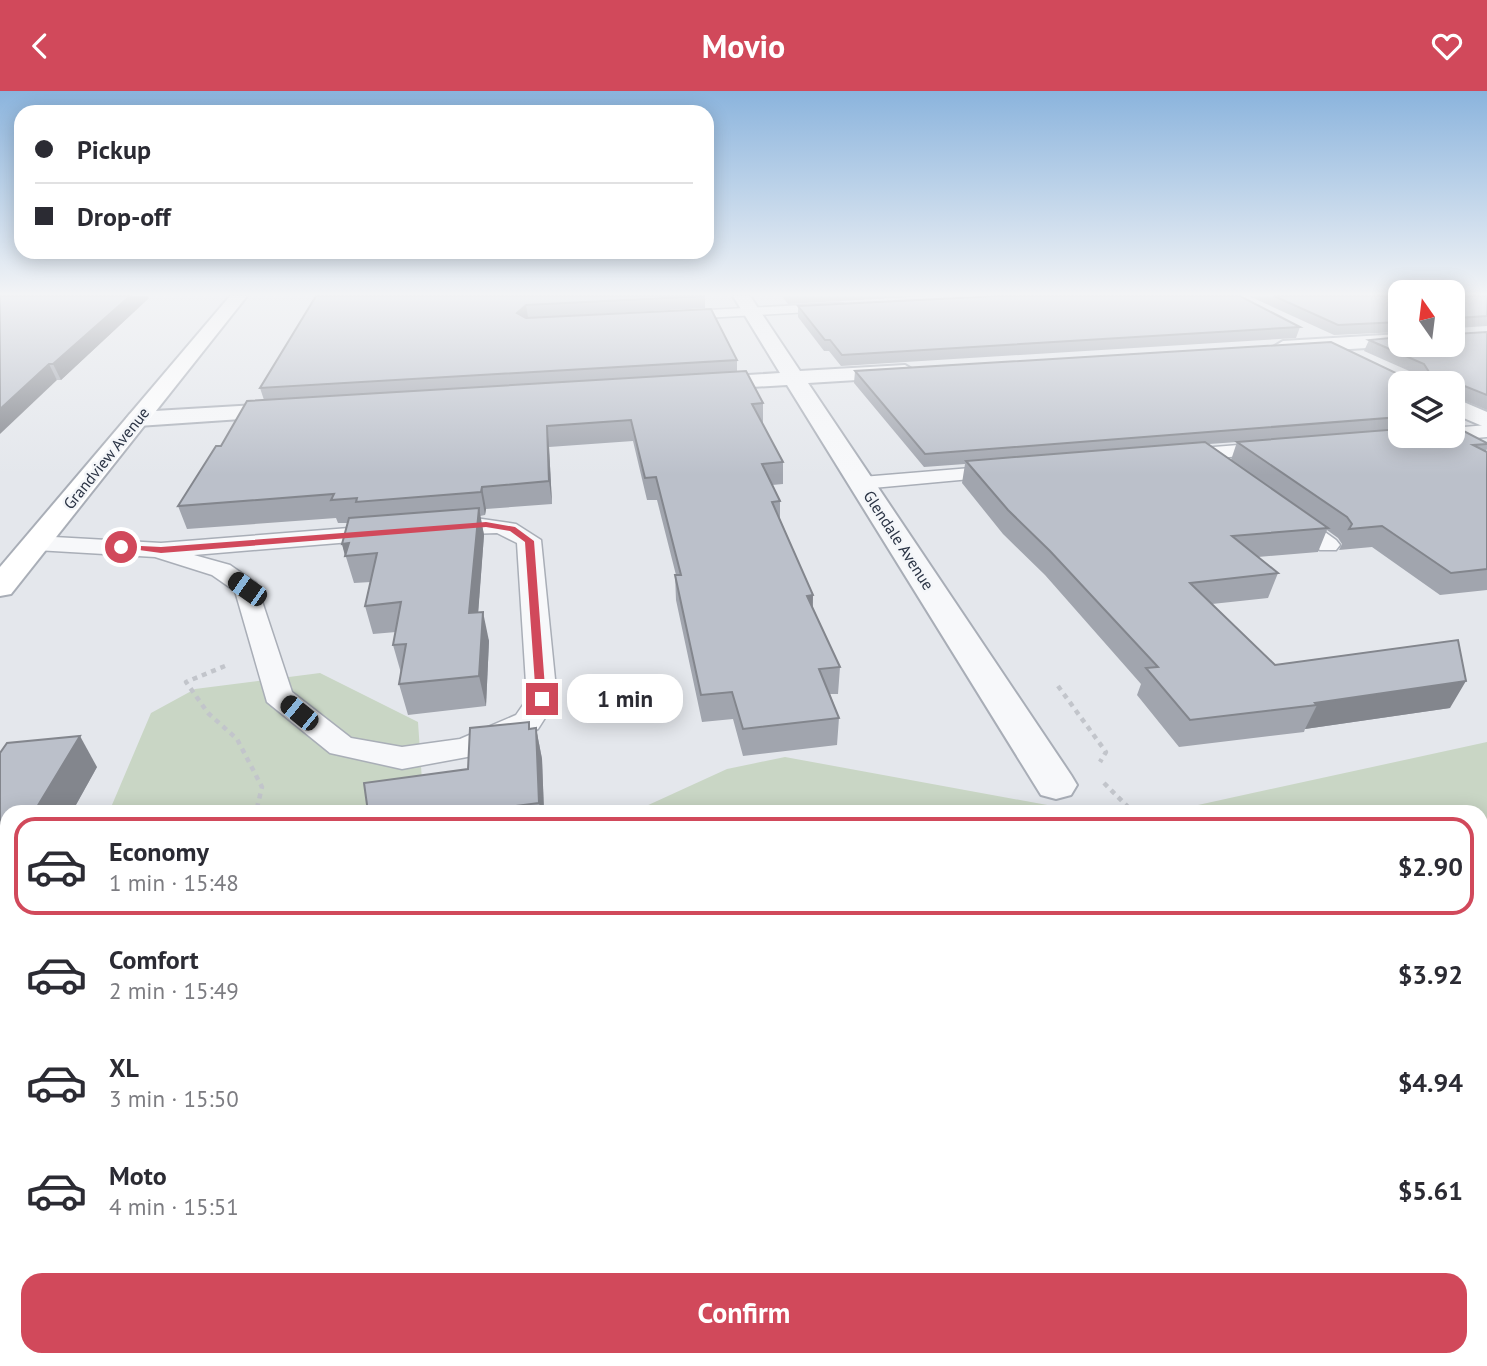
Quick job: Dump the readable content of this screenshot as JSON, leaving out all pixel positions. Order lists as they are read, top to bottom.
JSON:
{
  "streets": {
    "main road": ["Grandview Avenue"],
    "street": ["Glendale Avenue"]
  },
  "north": "top",
  "page": {
    "header": "Movio",
    "banner": ["Pickup", "Drop-off"],
    "bubble": "1 min",
    "list": [
      {
        "name": "Economy",
        "note": "1 min · 15:48",
        "value": "$2.90"
      },
      {
        "name": "Comfort",
        "note": "2 min · 15:49",
        "value": "$3.92"
      },
      {
        "name": "XL",
        "note": "3 min · 15:50",
        "value": "$4.94"
      },
      {
        "name": "Moto",
        "note": "4 min · 15:51",
        "value": "$5.61"
      }
    ],
    "buttons": "Confirm"
  }
}
